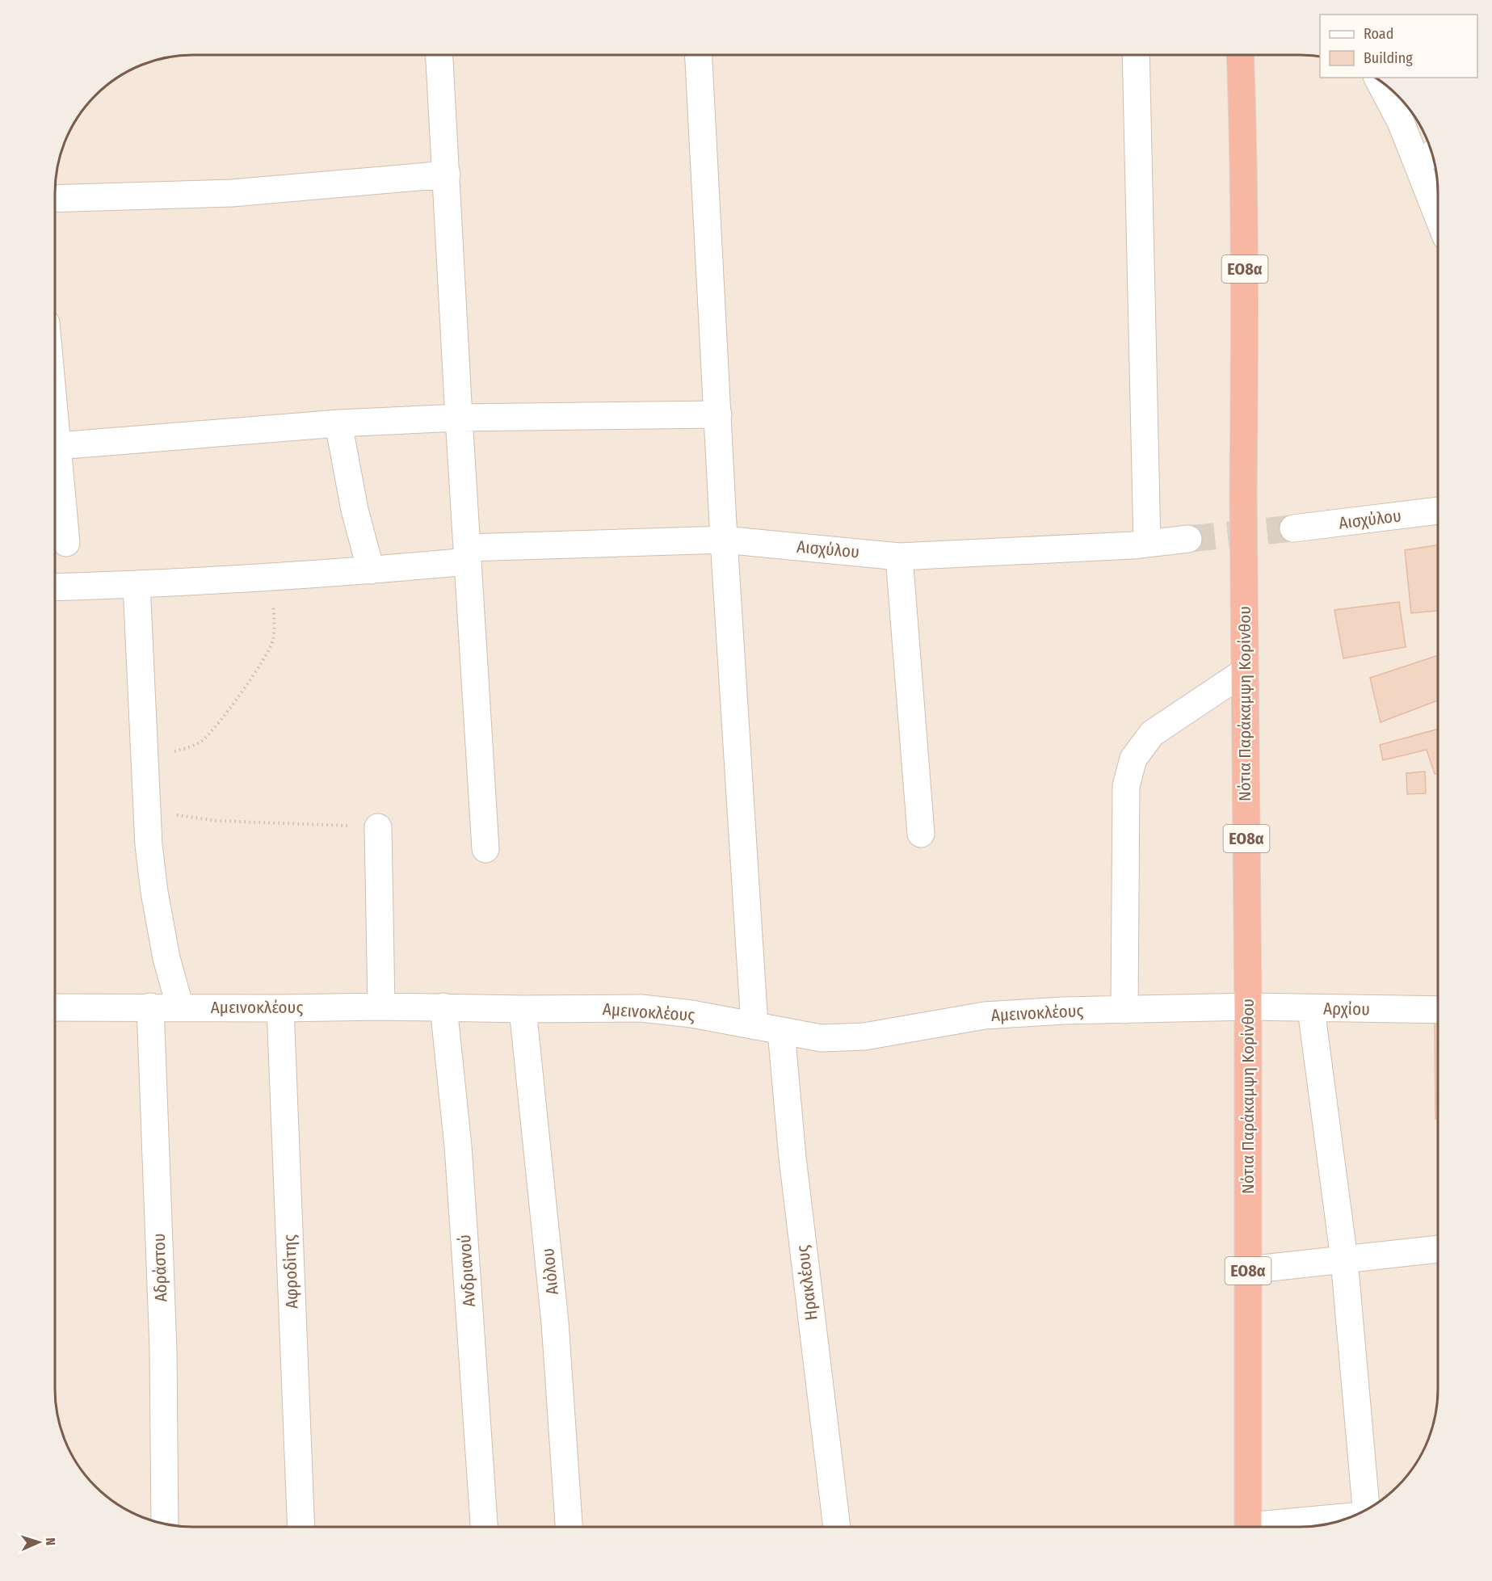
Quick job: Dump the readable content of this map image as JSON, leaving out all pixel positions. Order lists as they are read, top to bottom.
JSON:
{
  "streets": {
    "highway": ["ΕΟ8α", "Νότια Παράκαμψη Κορίνθου"],
    "street": [
      "Αισχύλου",
      "Αμεινοκλέους",
      "Αρχίου",
      "Αδράστου",
      "Ανδριανού",
      "Αφροδίτης",
      "Αιόλου",
      "Ηρακλέους"
    ]
  },
  "crossings": [
    ["Νότια Παράκαμψη Κορίνθου", "Αμεινοκλέους"],
    ["Νότια Παράκαμψη Κορίνθου", "Αρχίου"],
    ["Αμεινοκλέους", "Αρχίου"],
    ["Αμεινοκλέους", "Αδράστου"],
    ["Αμεινοκλέους", "Ανδριανού"],
    ["Αμεινοκλέους", "Αφροδίτης"],
    ["Αμεινοκλέους", "Αιόλου"],
    ["Αμεινοκλέους", "Ηρακλέους"]
  ],
  "legend": ["Road", "Building"],
  "north": "right"
}
